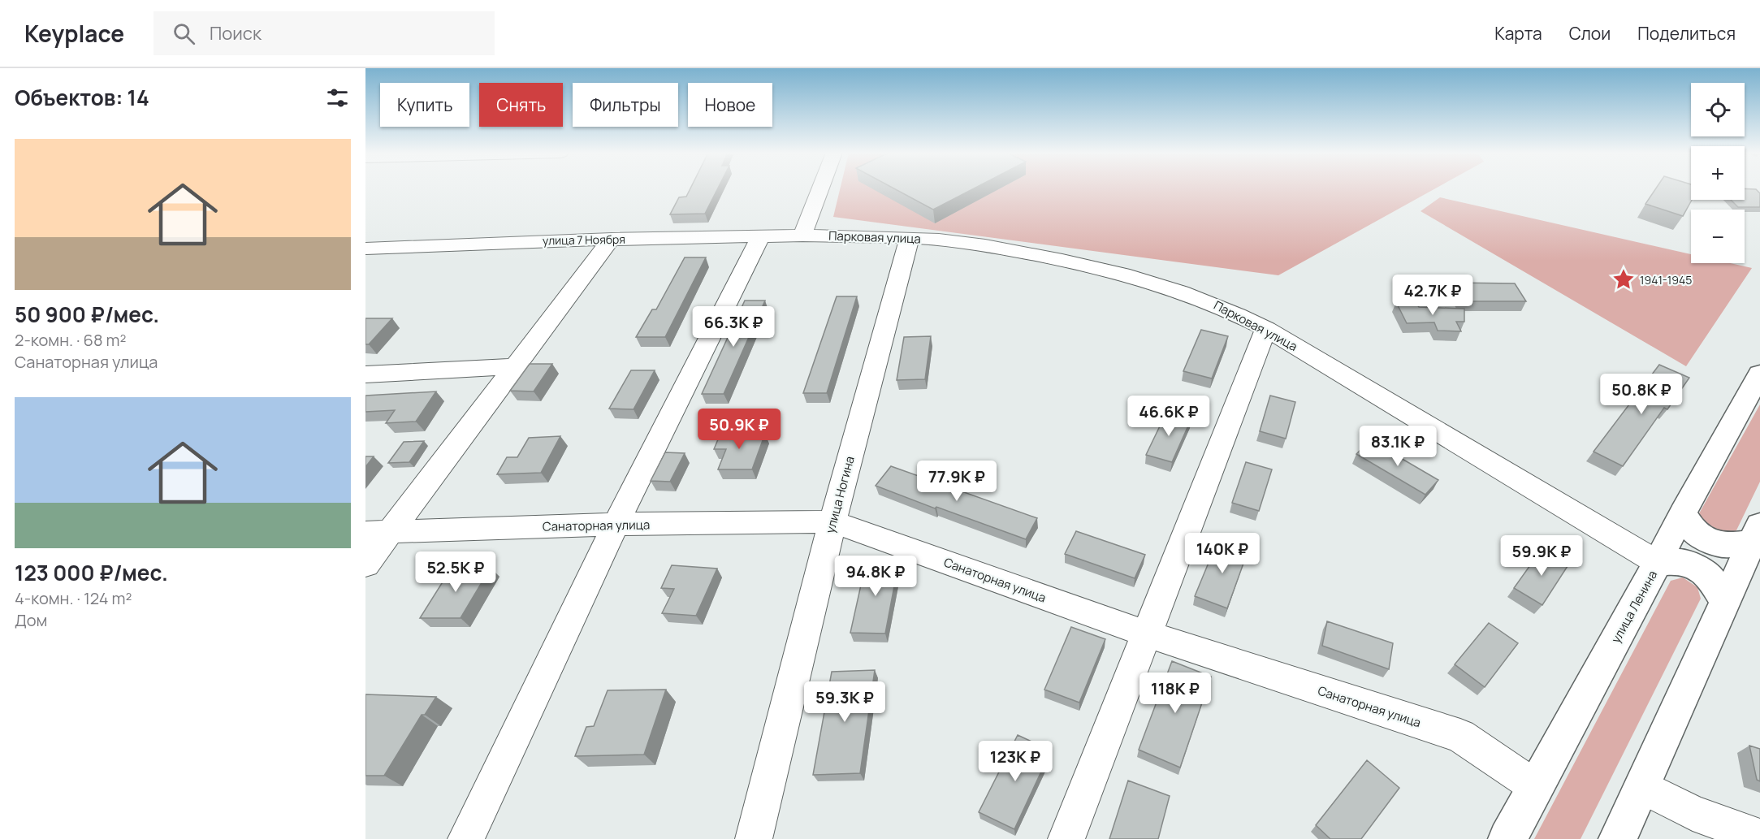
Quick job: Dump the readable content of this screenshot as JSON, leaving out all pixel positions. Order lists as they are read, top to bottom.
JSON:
{
  "streets": {
    "main road": ["улица Ленина"],
    "street": [
      "Парковая улица",
      "улица 7 Ноября",
      "улица Ногина",
      "Санаторная улица"
    ]
  },
  "crossings": [
    ["Парковая улица", "улица 7 Ноября"],
    ["Парковая улица", "улица Ногина"],
    ["Парковая улица", "улица Ленина"],
    ["улица Ногина", "Санаторная улица"],
    ["Санаторная улица", "улица Ленина"]
  ],
  "places": {
    "place": ["1941-1945"]
  },
  "page": {
    "header": "Keyplace",
    "search": "Поиск",
    "nav": ["Карта", "Слои", "Поделиться"],
    "heading": "Объектов: 14",
    "map_buttons": ["+", "−"],
    "chip": [
      "Купить",
      "Снять",
      "Фильтры",
      "Новое"
    ],
    "list": [
      {
        "name": "50 900 ₽/мес.",
        "note": "2-комн. · 68 m² · Санаторная улица"
      },
      {
        "name": "123 000 ₽/мес.",
        "note": "4-комн. · 124 m² · Дом"
      }
    ],
    "price": [
      "42.7K ₽",
      "66.3K ₽",
      "50.8K ₽",
      "46.6K ₽",
      "50.9K ₽",
      "83.1K ₽",
      "77.9K ₽",
      "140K ₽",
      "59.9K ₽",
      "52.5K ₽",
      "94.8K ₽",
      "118K ₽",
      "59.3K ₽",
      "123K ₽"
    ]
  }
}
